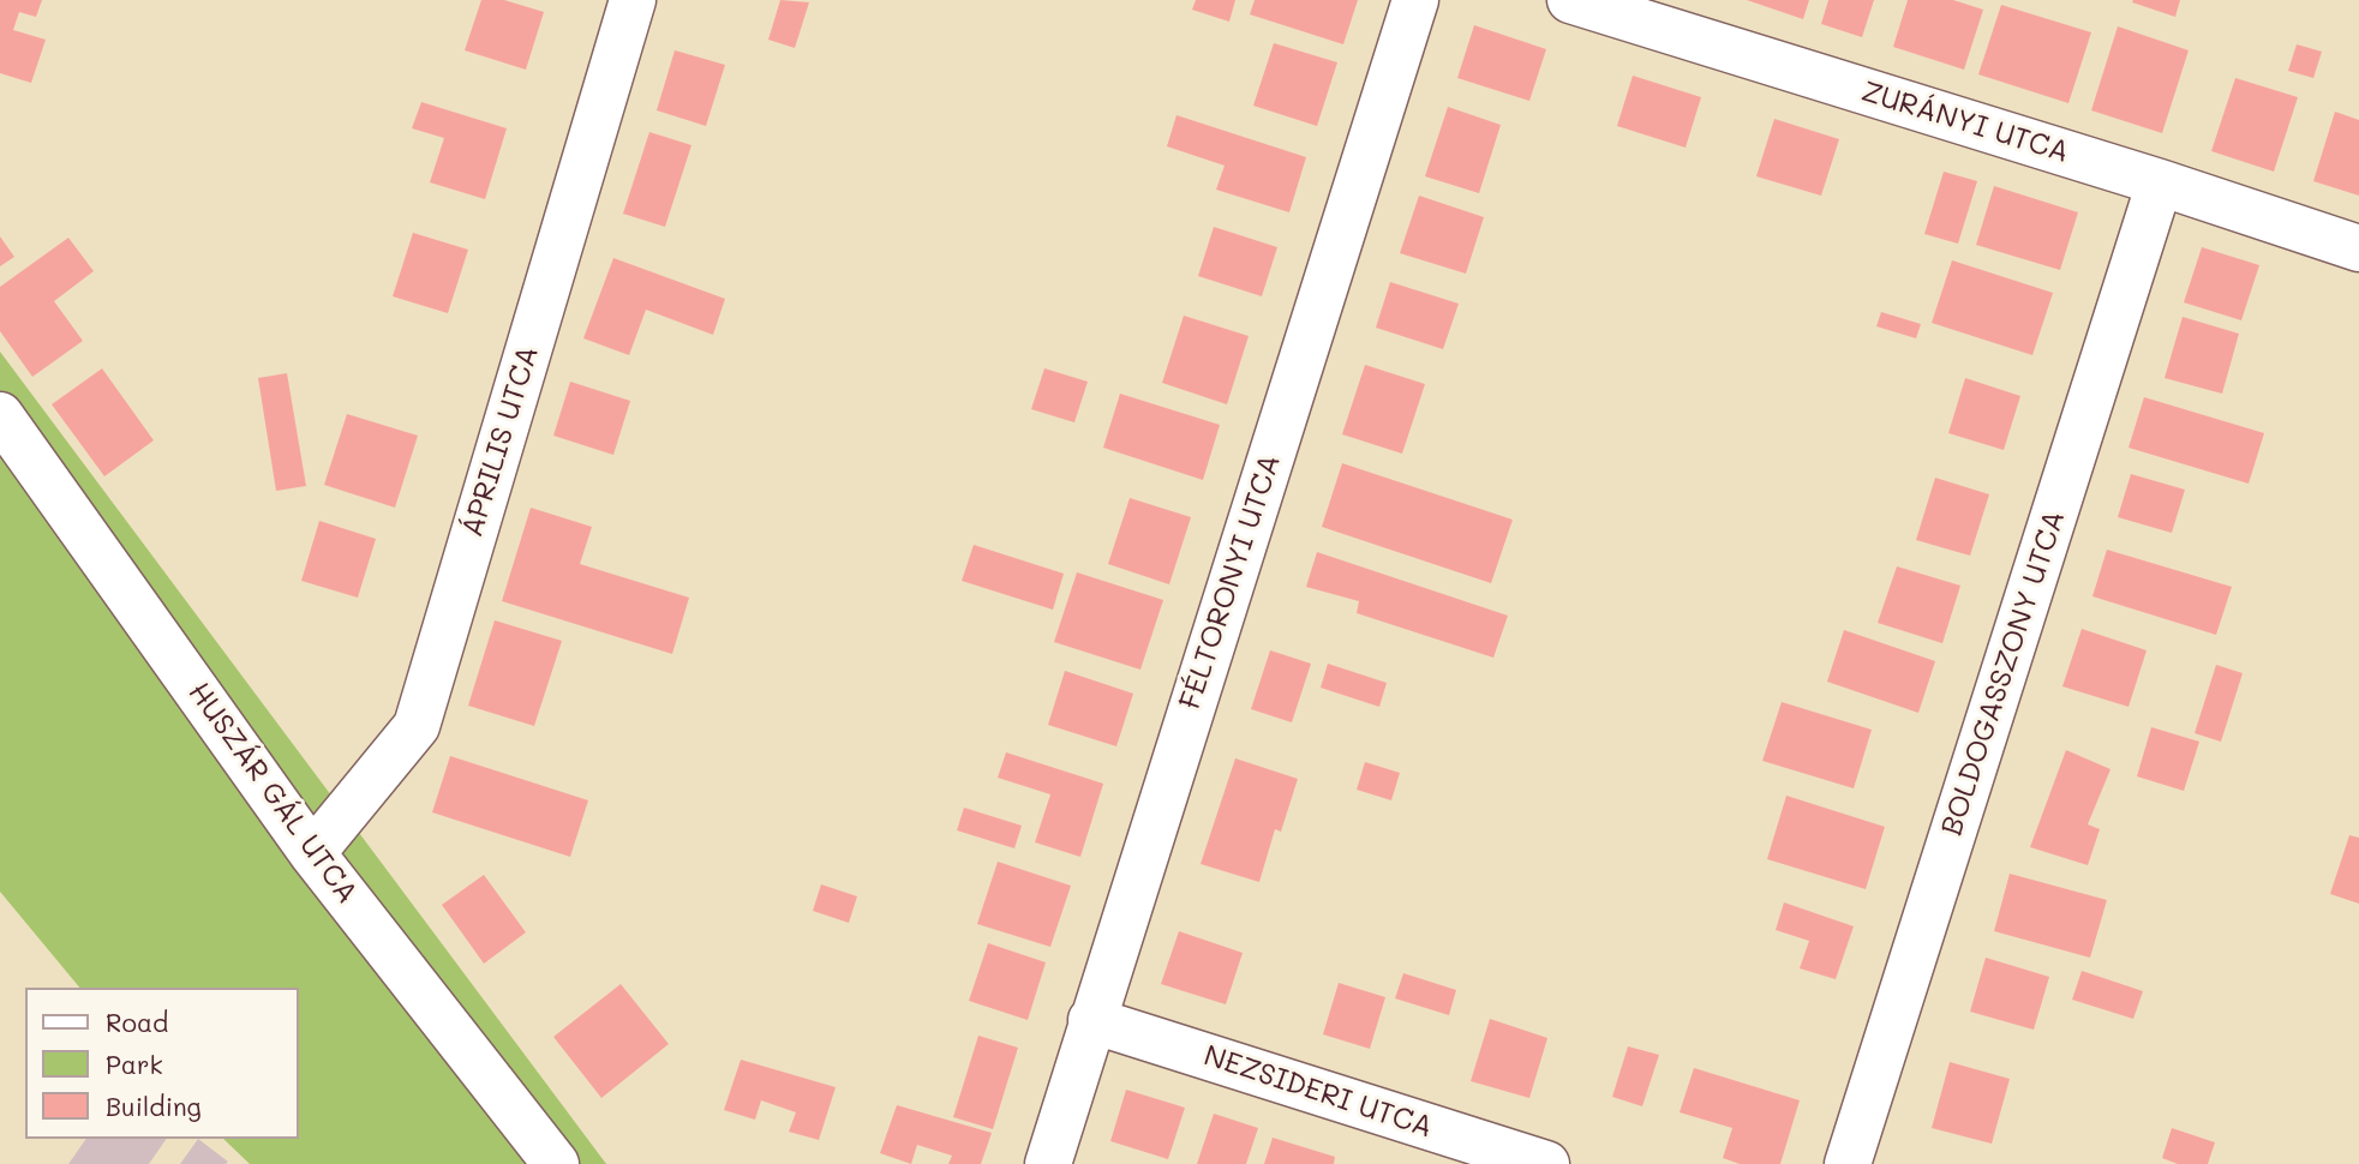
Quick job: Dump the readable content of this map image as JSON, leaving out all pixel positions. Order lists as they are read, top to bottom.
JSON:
{
  "streets": {
    "street": [
      "ZURÁNYI UTCA",
      "ÁPRILIS UTCA",
      "FÉLTORONYI UTCA",
      "BOLDOGASSZONY UTCA",
      "HUSZÁR GÁL UTCA",
      "NEZSIDERI UTCA"
    ]
  },
  "crossings": [
    ["ZURÁNYI UTCA", "BOLDOGASSZONY UTCA"],
    ["ÁPRILIS UTCA", "HUSZÁR GÁL UTCA"],
    ["FÉLTORONYI UTCA", "NEZSIDERI UTCA"]
  ],
  "legend": ["Road", "Park", "Building"]
}
